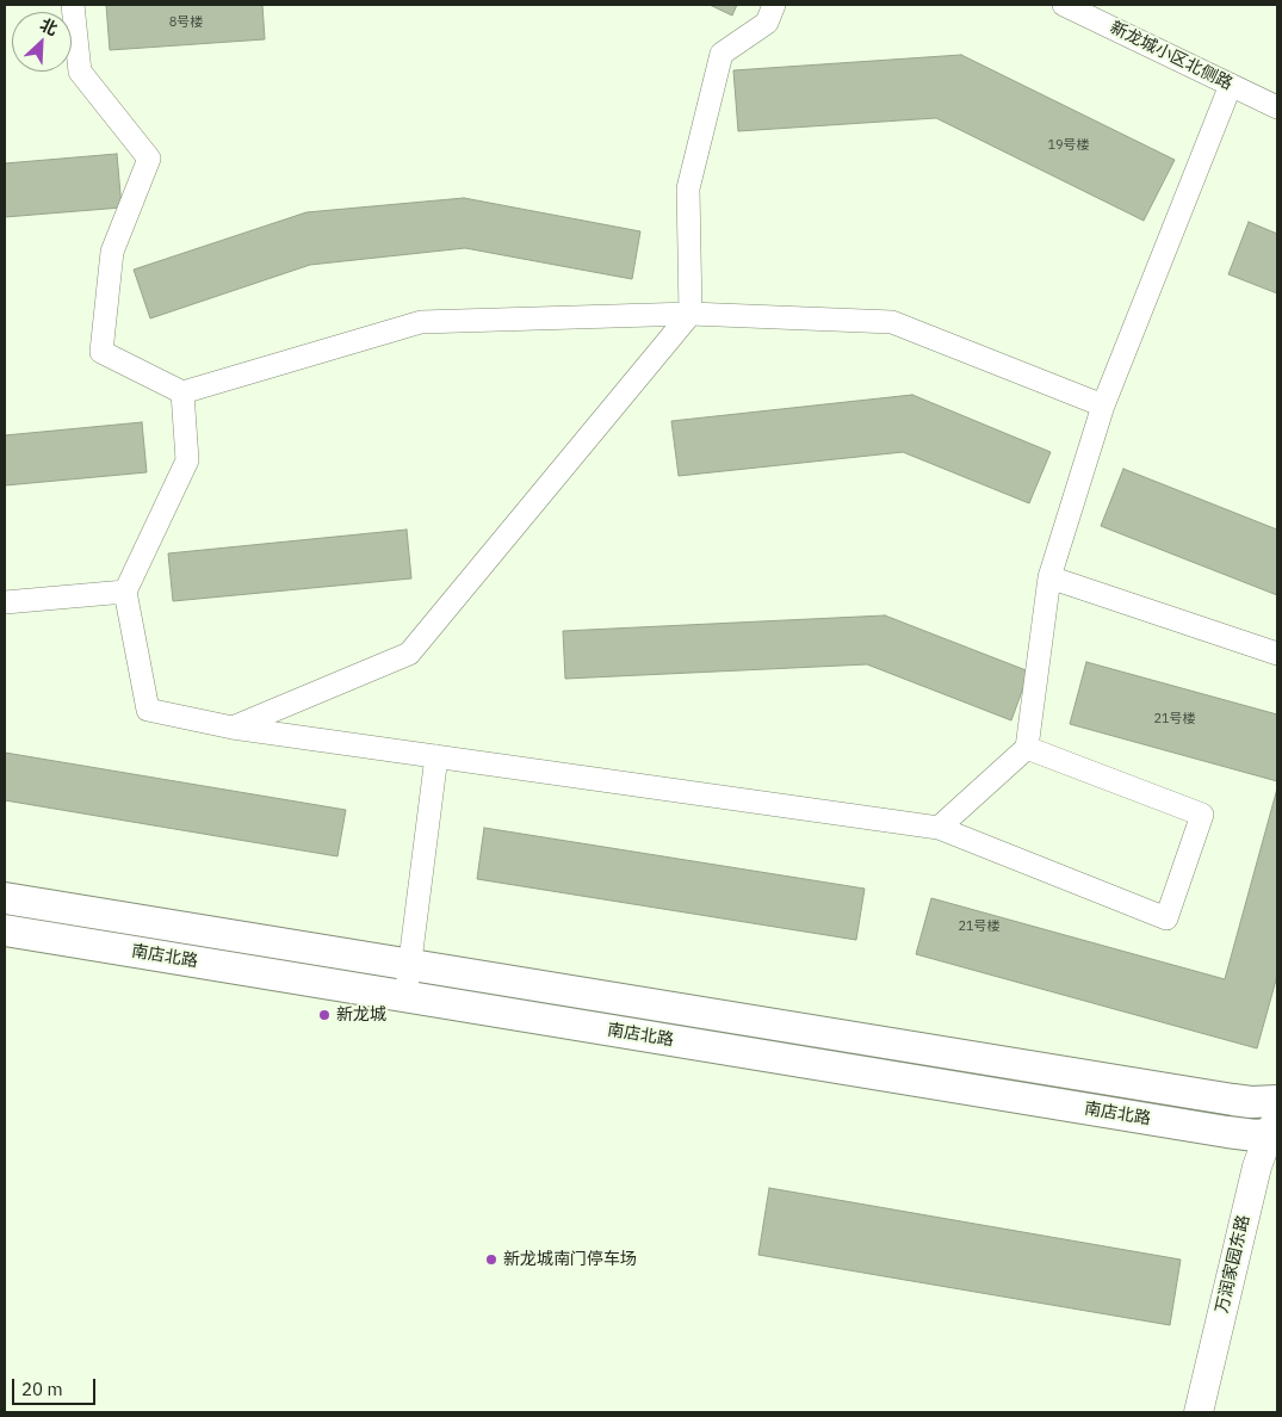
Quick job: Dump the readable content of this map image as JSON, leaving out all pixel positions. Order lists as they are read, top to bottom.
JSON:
{
  "streets": {
    "main road": ["南店北路"],
    "street": ["新龙城小区北侧路", "万润家园东路"]
  },
  "crossings": [
    ["南店北路", "万润家园东路"]
  ],
  "places": ["新龙城", "新龙城南门停车场"],
  "house_numbers": [
    "8号楼",
    "19号楼",
    "21号楼",
    "21号楼"
  ],
  "scale_bar": "20 m",
  "north": "top right"
}
